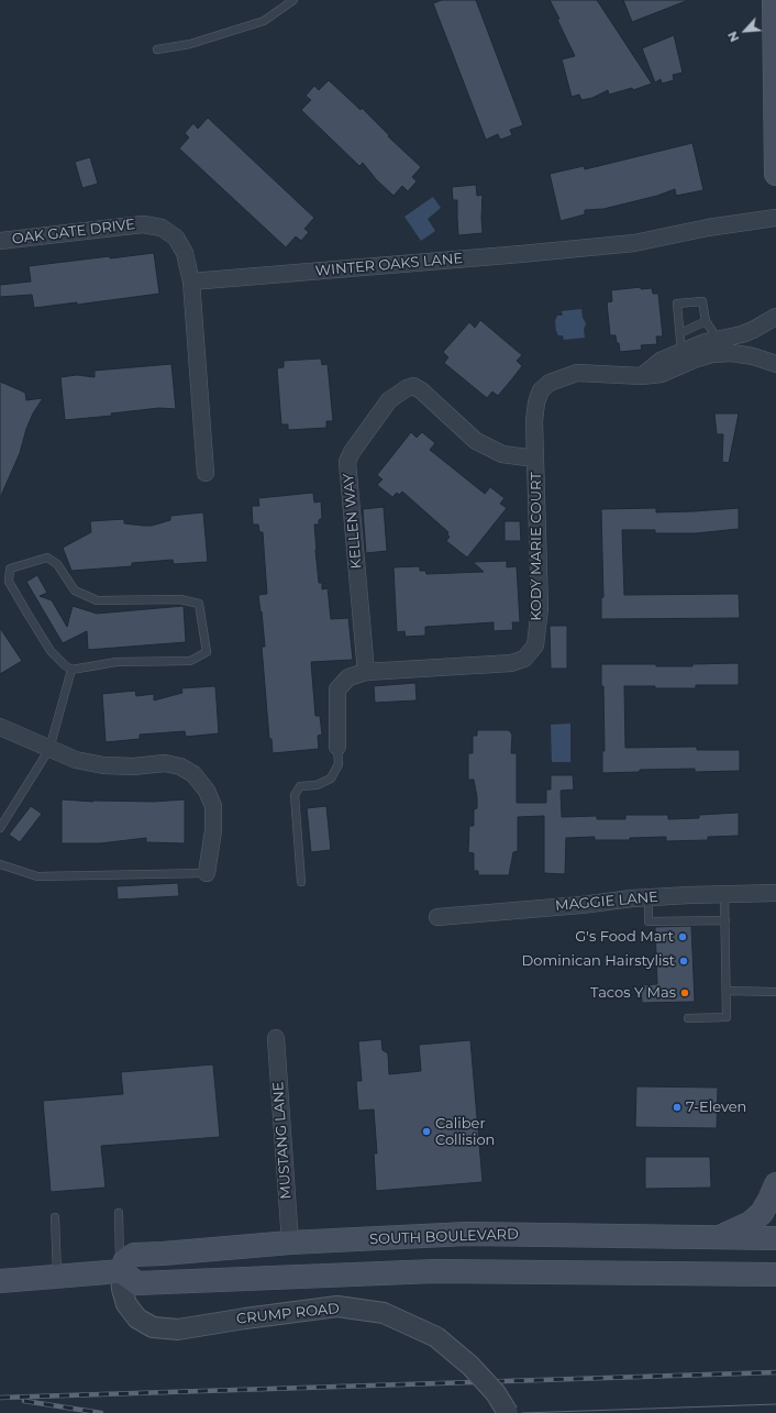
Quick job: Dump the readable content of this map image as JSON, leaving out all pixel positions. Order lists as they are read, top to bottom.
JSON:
{
  "streets": {
    "main road": ["SOUTH BOULEVARD"],
    "street": [
      "OAK GATE DRIVE",
      "WINTER OAKS LANE",
      "KELLEN WAY",
      "KODY MARIE COURT",
      "MAGGIE LANE",
      "MUSTANG LANE",
      "CRUMP ROAD"
    ]
  },
  "crossings": [
    ["OAK GATE DRIVE", "WINTER OAKS LANE"],
    ["KELLEN WAY", "KODY MARIE COURT"],
    ["MUSTANG LANE", "SOUTH BOULEVARD"],
    ["SOUTH BOULEVARD", "CRUMP ROAD"]
  ],
  "places": [
    "G's Food Mart",
    "Dominican Hairstylist",
    "Tacos Y Mas",
    "7-Eleven",
    "Caliber Collision"
  ],
  "north": "bottom left"
}
